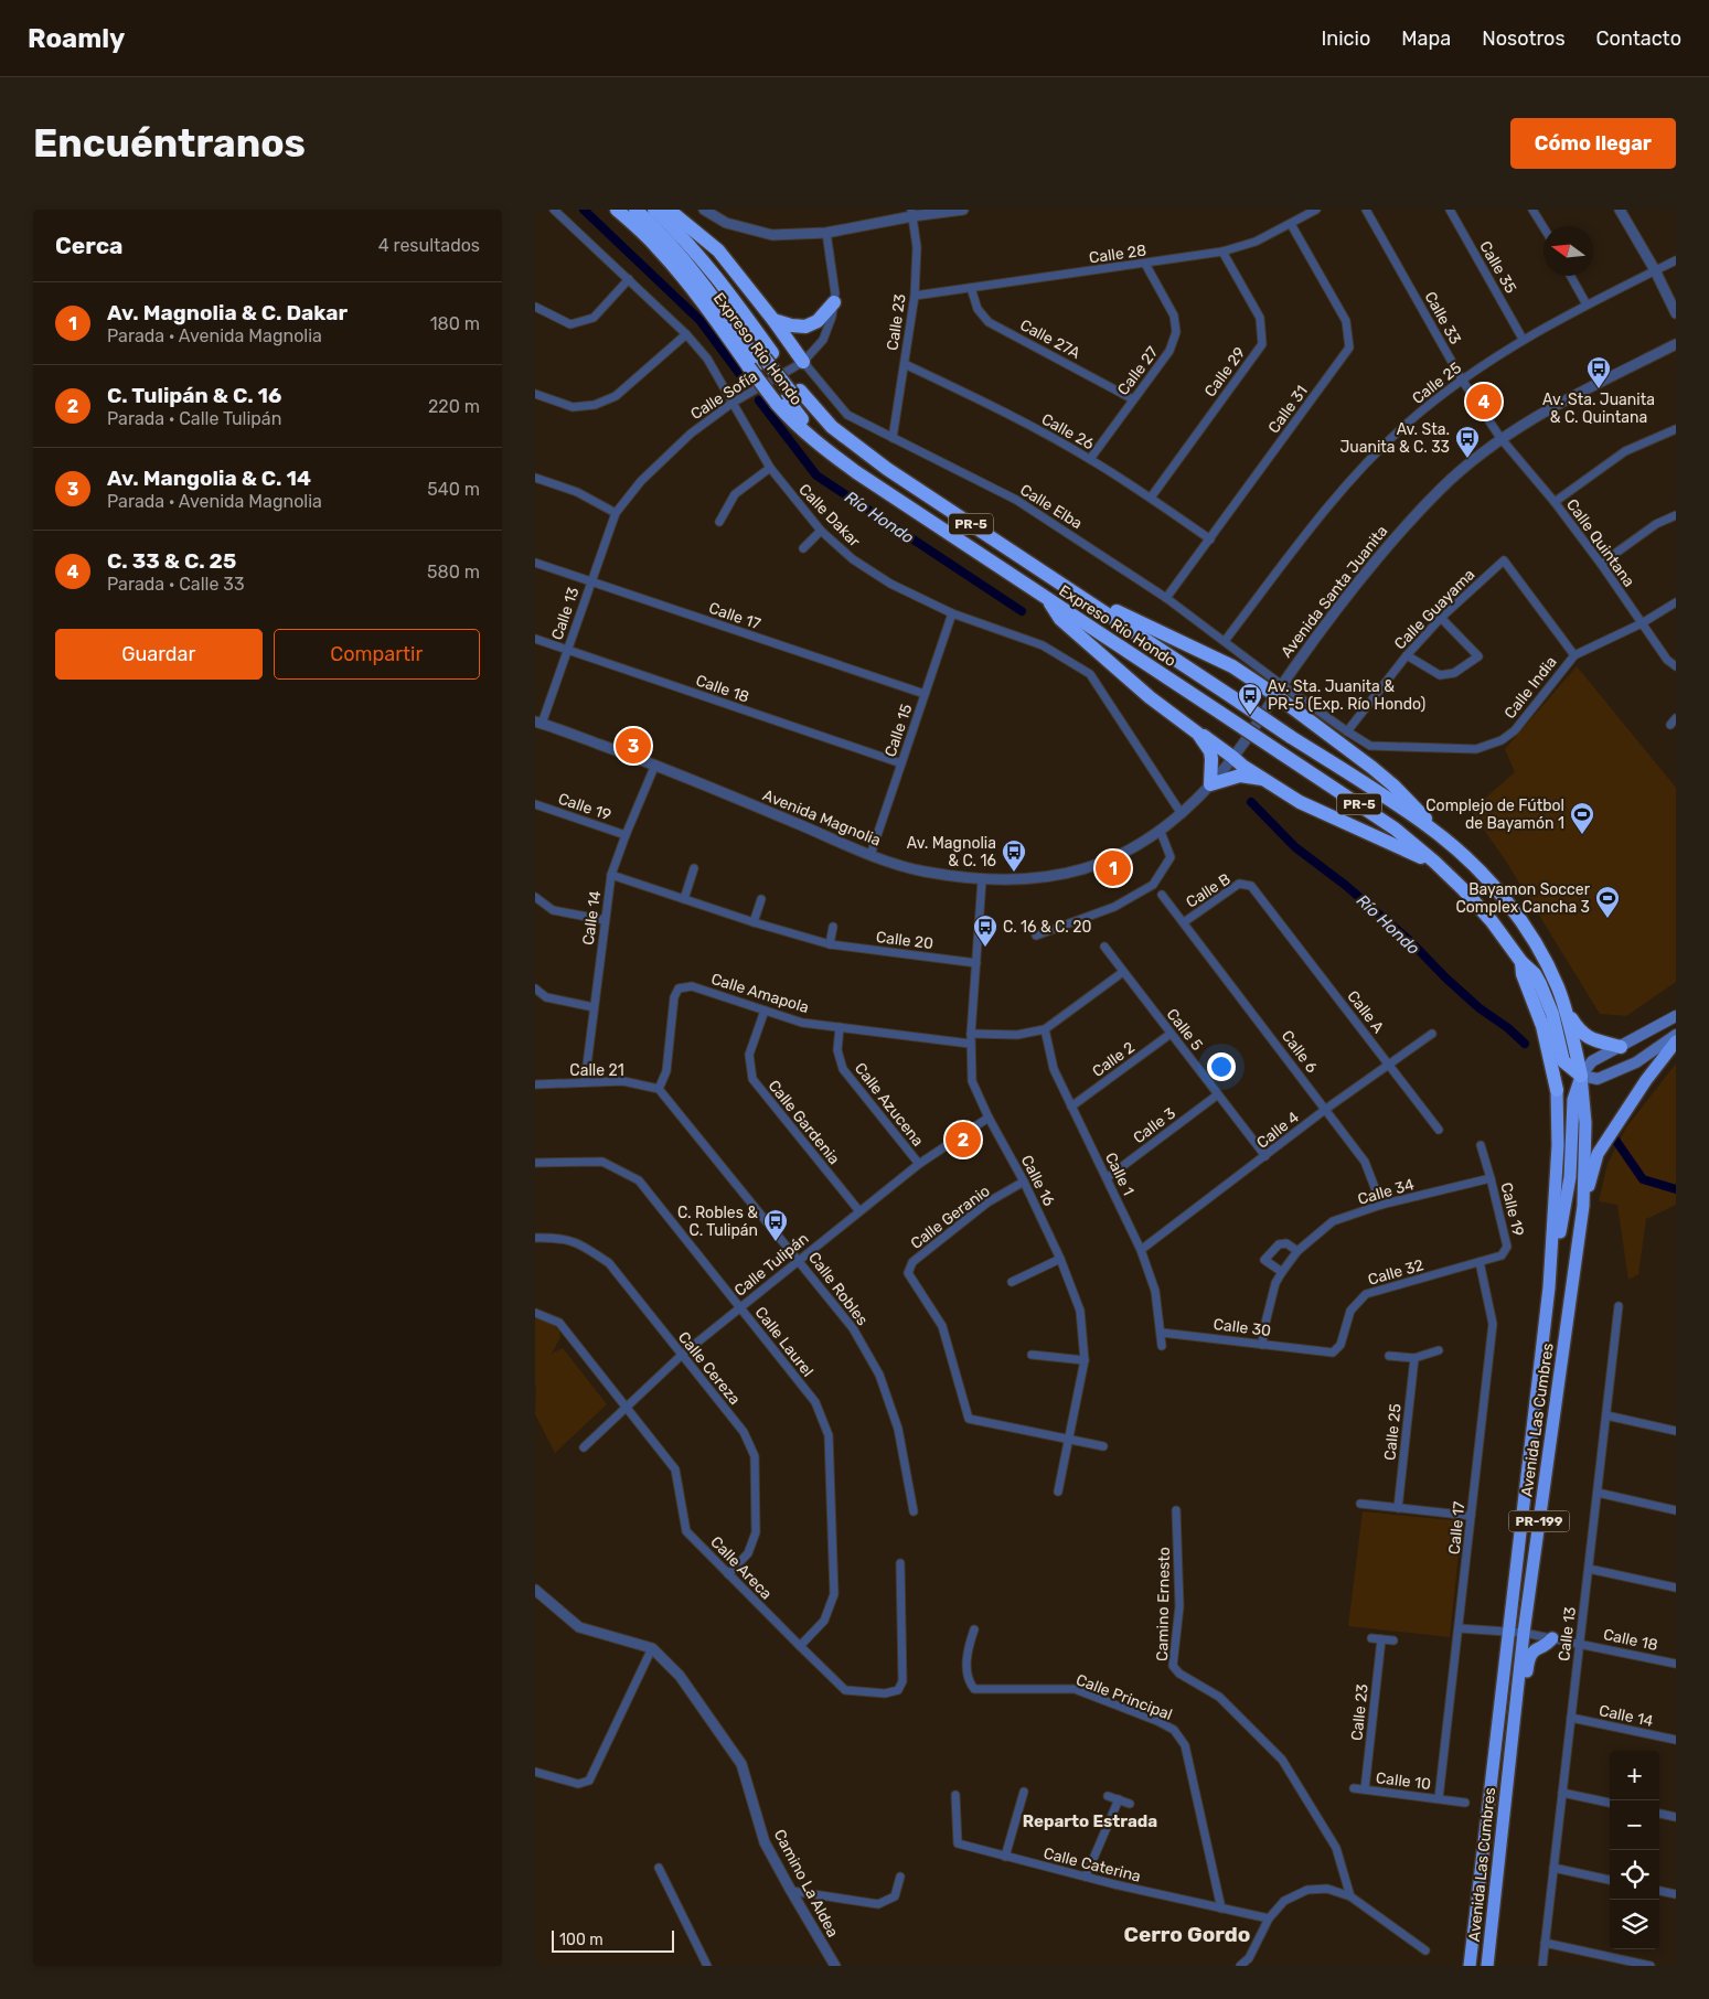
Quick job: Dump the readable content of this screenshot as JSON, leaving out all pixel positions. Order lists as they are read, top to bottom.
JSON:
{
  "streets": {
    "highway": [
      "Expreso Río Hondo",
      "PR-5",
      "Avenida Las Cumbres",
      "PR-199"
    ],
    "street": [
      "Calle 28",
      "Calle 35",
      "Calle 33",
      "Calle 23",
      "Calle 27A",
      "Calle 27",
      "Calle 29",
      "Calle 25",
      "Calle Sofía",
      "Calle 31",
      "Calle 26",
      "Calle Elba",
      "Calle Dakar",
      "Calle Quintana",
      "Avenida Santa Juanita",
      "Calle Guayama",
      "Calle 13",
      "Calle 17",
      "Calle India",
      "Calle 18",
      "Calle 15",
      "Calle 19",
      "Avenida Magnolia",
      "Calle B",
      "Calle 14",
      "Calle 20",
      "Calle Amapola",
      "Calle A",
      "Calle 5",
      "Calle 6",
      "Calle 2",
      "Calle 21",
      "Calle Azucena",
      "Calle Gardenia",
      "Calle 3",
      "Calle 4",
      "Calle 1",
      "Calle 16",
      "Calle 34",
      "Calle Geranio",
      "Calle Tulipán",
      "Calle 32",
      "Calle Robles",
      "Calle 30",
      "Calle Laurel",
      "Calle Cereza",
      "Calle Areca",
      "Camino Ernesto",
      "Calle Principal",
      "Calle 10",
      "Calle Caterina",
      "Camino La Aldea"
    ]
  },
  "crossings": [
    ["Calle 28", "Calle 23"],
    ["Calle 28", "Calle 27A"],
    ["Calle 28", "Calle 27"],
    ["Calle 28", "Calle 29"],
    ["Calle 28", "Calle 31"],
    ["Calle 35", "Calle 25"],
    ["Calle 33", "Calle 25"],
    ["Calle 33", "Calle Quintana"],
    ["Calle 33", "Avenida Santa Juanita"],
    ["Calle 23", "Calle 26"],
    ["Calle 23", "Calle Elba"],
    ["Calle 23", "Calle 10"],
    ["Calle 27A", "Calle 27"],
    ["Expreso Río Hondo", "Avenida Las Cumbres"],
    ["Calle 27", "Calle 26"],
    ["Calle 29", "Calle 26"],
    ["Calle 25", "Calle Elba"],
    ["Calle Sofía", "Calle Elba"],
    ["Calle Sofía", "Calle Dakar"],
    ["Calle Sofía", "Calle 13"],
    ["Calle 31", "Calle 26"],
    ["Calle 31", "Calle Elba"],
    ["Calle Elba", "Avenida Santa Juanita"],
    ["Calle Elba", "Calle India"],
    ["Calle Dakar", "Calle 15"],
    ["Calle Dakar", "Avenida Magnolia"],
    ["Calle Quintana", "Avenida Santa Juanita"],
    ["Calle Quintana", "Calle India"],
    ["Avenida Santa Juanita", "Calle India"],
    ["Avenida Santa Juanita", "Avenida Magnolia"],
    ["Calle Guayama", "Calle India"],
    ["Calle 13", "Calle 17"],
    ["Calle 13", "Calle 18"],
    ["Calle 13", "Avenida Magnolia"],
    ["Calle 13", "Calle 14"],
    ["Calle 17", "Calle 18"],
    ["Calle 17", "Calle 15"],
    ["Calle 17", "Calle 19"],
    ["Calle 17", "Calle 32"],
    ["Calle 17", "Calle 10"],
    ["Calle 18", "Calle 15"],
    ["Calle 18", "Avenida Las Cumbres"],
    ["Calle 15", "Avenida Magnolia"],
    ["Calle 19", "Calle 14"],
    ["Calle 19", "Calle 34"],
    ["Calle 19", "Calle 32"],
    ["Avenida Magnolia", "Calle 14"],
    ["Avenida Magnolia", "Calle 16"],
    ["Calle B", "Calle A"],
    ["Calle B", "Calle 6"],
    ["Calle 14", "Calle 20"],
    ["Calle 14", "Calle 21"],
    ["Calle 20", "Calle 16"],
    ["Calle Amapola", "Calle 21"],
    ["Calle Amapola", "Calle Azucena"],
    ["Calle Amapola", "Calle Gardenia"],
    ["Calle Amapola", "Calle 16"],
    ["Calle Amapola", "Calle Robles"],
    ["Calle A", "Calle 4"],
    ["Calle 5", "Calle 2"],
    ["Calle 5", "Calle 3"],
    ["Calle 5", "Calle 4"],
    ["Calle 6", "Calle 4"],
    ["Calle 6", "Calle 34"],
    ["Calle 2", "Calle 1"],
    ["Calle 21", "Calle Robles"],
    ["Calle Azucena", "Calle Tulipán"],
    ["Calle Gardenia", "Calle Tulipán"],
    ["Calle 3", "Calle 1"],
    ["Calle 4", "Calle 1"],
    ["Calle 1", "Calle 30"],
    ["Calle 16", "Calle Geranio"],
    ["Calle 16", "Calle Tulipán"],
    ["Calle 34", "Calle 30"],
    ["Calle Tulipán", "Calle Robles"],
    ["Calle Tulipán", "Calle Laurel"],
    ["Calle Tulipán", "Calle Cereza"],
    ["Calle Tulipán", "Calle Areca"],
    ["Calle 32", "Calle 30"],
    ["Calle Laurel", "Calle Areca"],
    ["Calle Cereza", "Calle Areca"],
    ["Calle Principal", "Calle Caterina"]
  ],
  "districts": ["Reparto Estrada", "Cerro Gordo"],
  "water": ["Río Hondo"],
  "places": {
    "bus stop": [
      "Av. Sta. Juanita & C. Quintana",
      "Av. Sta. Juanita & C. 33",
      "Av. Sta. Juanita & PR-5 (Exp. Río Hondo)",
      "Av. Magnolia & C. 16",
      "C. 16 & C. 20",
      "C. Robles & C. Tulipán"
    ],
    "sports": ["Complejo de Fútbol de Bayamón 1", "Bayamon Soccer Complex Cancha 3"]
  },
  "scale_bar": "100 m",
  "north": "left",
  "page": {
    "header": "Roamly",
    "nav": [
      "Inicio",
      "Mapa",
      "Nosotros",
      "Contacto"
    ],
    "buttons": [
      "Cómo llegar",
      ["Guardar", "Compartir"]
    ],
    "title": "Encuéntranos",
    "heading": ["Cerca", "4 resultados"],
    "list": [
      {
        "mark": "1",
        "name": "Av. Magnolia & C. Dakar",
        "note": "Parada · Avenida Magnolia",
        "value": "180 m"
      },
      {
        "mark": "2",
        "name": "C. Tulipán & C. 16",
        "note": "Parada · Calle Tulipán",
        "value": "220 m"
      },
      {
        "mark": "3",
        "name": "Av. Mangolia & C. 14",
        "note": "Parada · Avenida Magnolia",
        "value": "540 m"
      },
      {
        "mark": "4",
        "name": "C. 33 & C. 25",
        "note": "Parada · Calle 33",
        "value": "580 m"
      }
    ],
    "pins": [
      "4",
      "3",
      "1",
      "2"
    ],
    "map_buttons": ["+", "−"],
    "scale": "100 m"
  }
}
